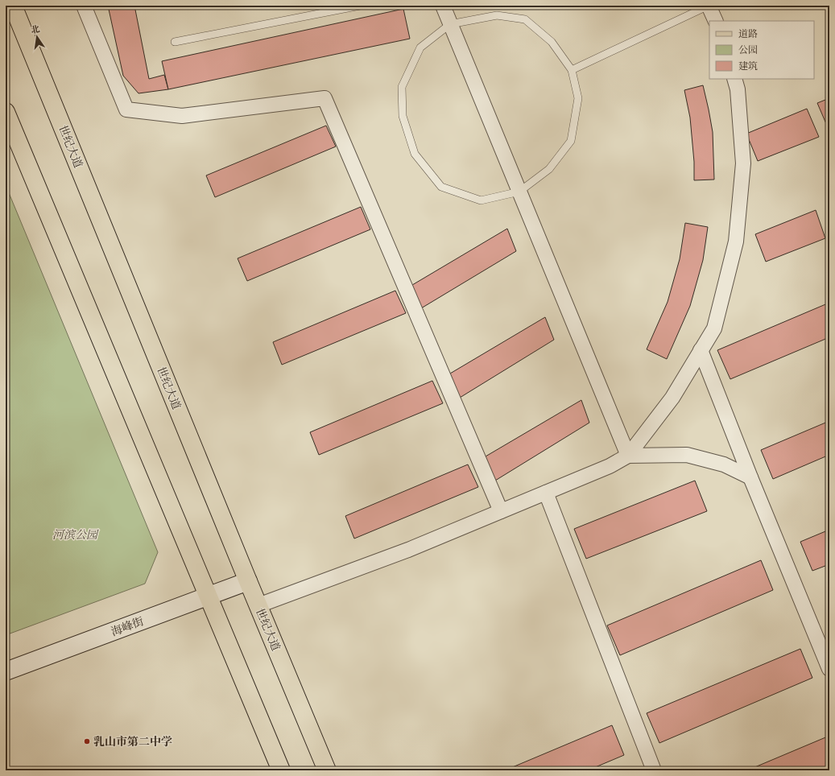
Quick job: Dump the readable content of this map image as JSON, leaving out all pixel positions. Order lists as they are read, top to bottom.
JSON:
{
  "streets": {
    "main road": ["世纪大道"],
    "street": ["海峰街"]
  },
  "crossings": [
    ["世纪大道", "海峰街"]
  ],
  "parks": ["河滨公园"],
  "places": ["乳山市第二中学"],
  "legend": ["道路", "公园", "建筑"],
  "north": "top"
}
